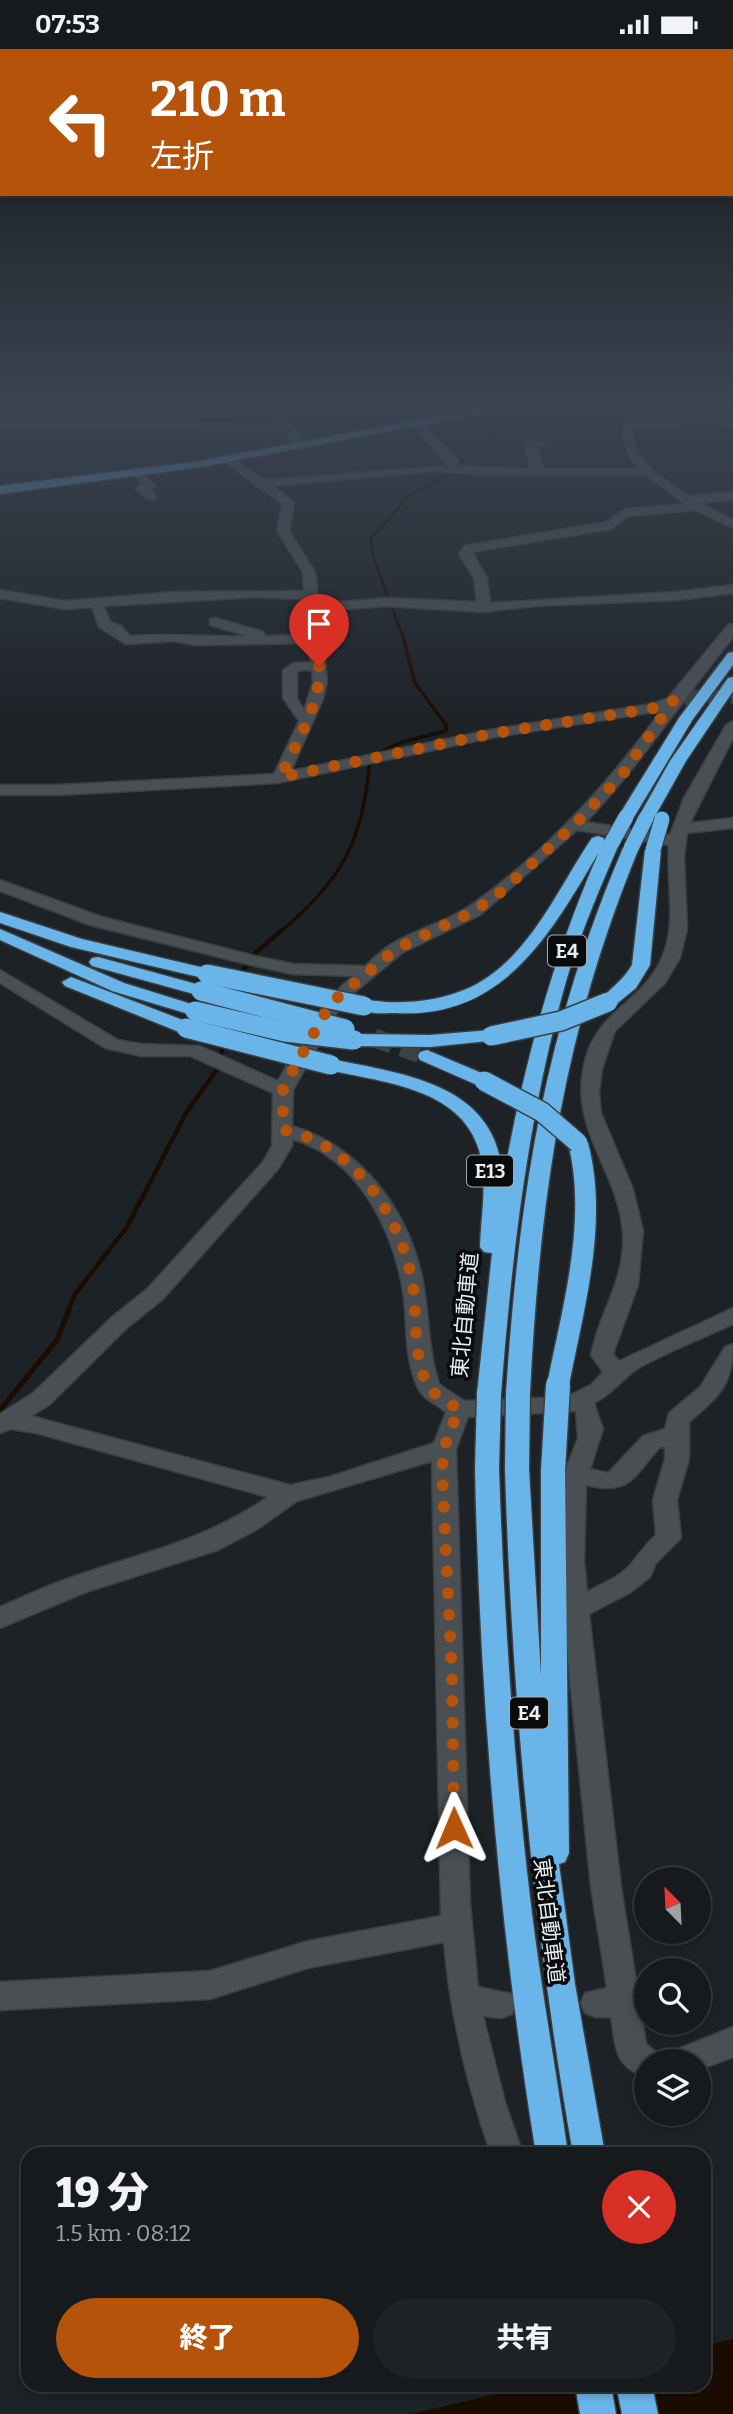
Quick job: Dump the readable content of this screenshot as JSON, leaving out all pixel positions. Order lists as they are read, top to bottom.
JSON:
{
  "streets": {
    "highway": ["E4", "E13", "東北自動車道"]
  },
  "crossings": [
    ["E13", "東北自動車道"]
  ],
  "north": "top left",
  "page": {
    "status": "07:53",
    "turn": ["210 m", "左折"],
    "heading": ["19 分", "1.5 km · 08:12"],
    "buttons": ["終了", "共有"]
  }
}
